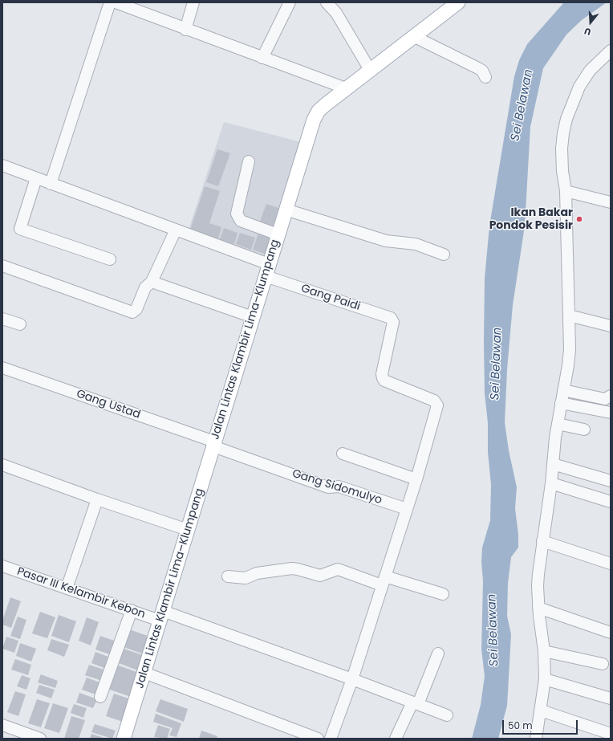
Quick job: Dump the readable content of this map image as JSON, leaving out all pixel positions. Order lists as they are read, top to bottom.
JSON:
{
  "streets": {
    "main road": ["Jalan Lintas Klambir Lima–Klumpang"],
    "street": [
      "Gang Paidi",
      "Gang Ustad",
      "Gang Sidomulyo",
      "Pasar III Kelambir Kebon"
    ]
  },
  "crossings": [
    ["Gang Paidi", "Jalan Lintas Klambir Lima–Klumpang"],
    ["Jalan Lintas Klambir Lima–Klumpang", "Gang Ustad"],
    ["Jalan Lintas Klambir Lima–Klumpang", "Gang Sidomulyo"],
    ["Jalan Lintas Klambir Lima–Klumpang", "Pasar III Kelambir Kebon"],
    ["Gang Ustad", "Gang Sidomulyo"]
  ],
  "water": ["Sei Belawan"],
  "places": ["Ikan Bakar Pondok Pesisir"],
  "scale_bar": "50 m",
  "north": "bottom"
}
